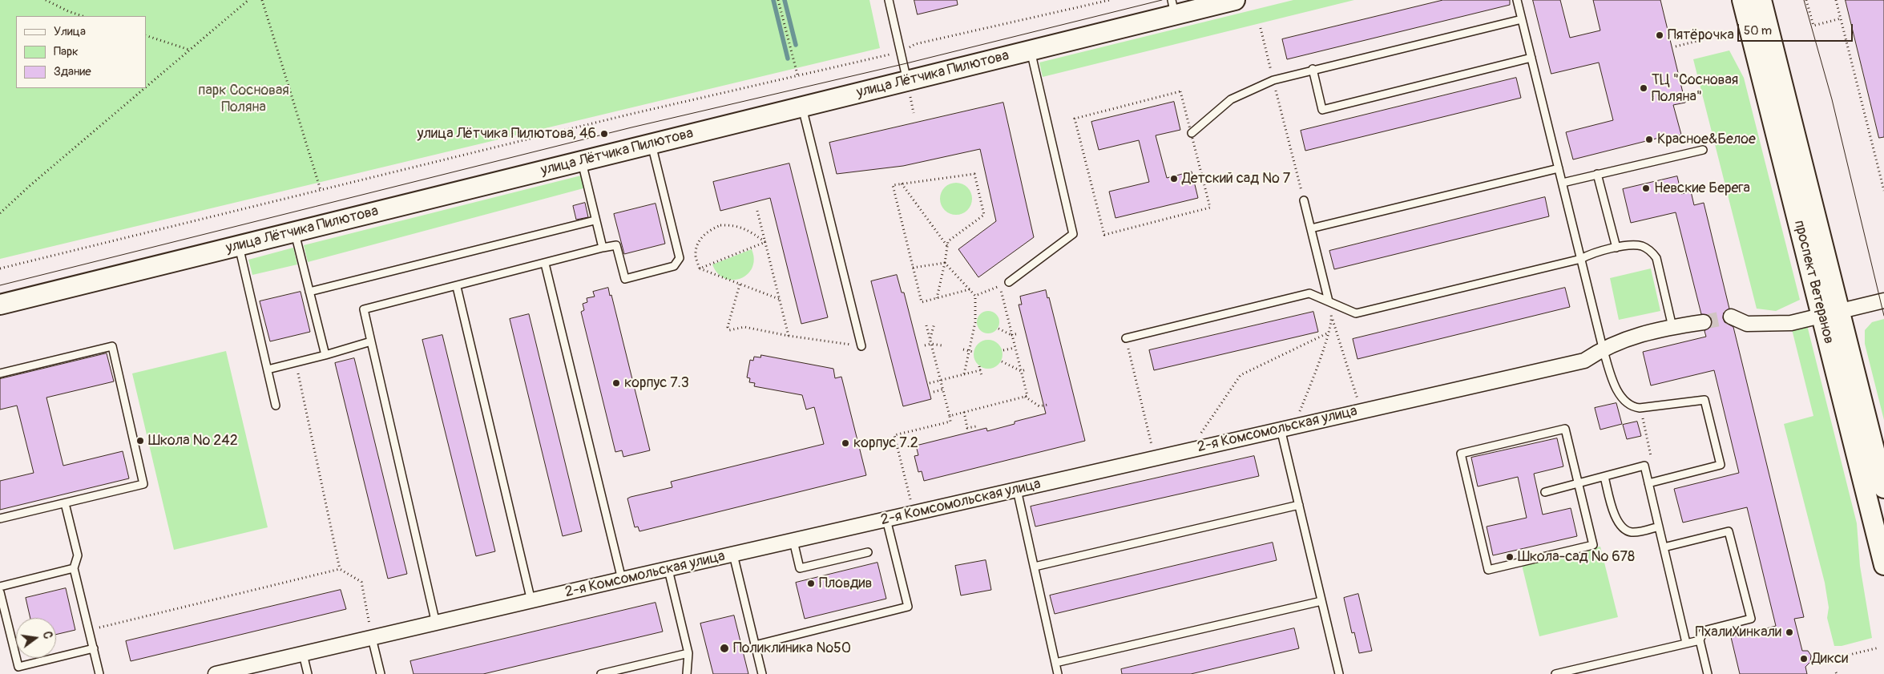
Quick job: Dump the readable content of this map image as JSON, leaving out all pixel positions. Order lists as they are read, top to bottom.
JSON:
{
  "streets": {
    "street": ["улица Лётчика Пилютова", "проспект Ветеранов", "2-я Комсомольская улица"]
  },
  "parks": ["парк Сосновая Поляна"],
  "places": [
    "Пятёрочка",
    "ТЦ \"Сосновая Поляна\"",
    "улица Лётчика Пилютова, 46",
    "Красное&Белое",
    "Детский сад № 7",
    "Невские Берега",
    "корпус 7.3",
    "Школа № 242",
    "корпус 7.2",
    "Школа-сад № 678",
    "Пловдив",
    "ПхалиХинкали",
    "Поликлиника №50",
    "Дикси"
  ],
  "legend": ["Улица", "Парк", "Здание"],
  "scale_bar": "50 m",
  "north": "right"
}
